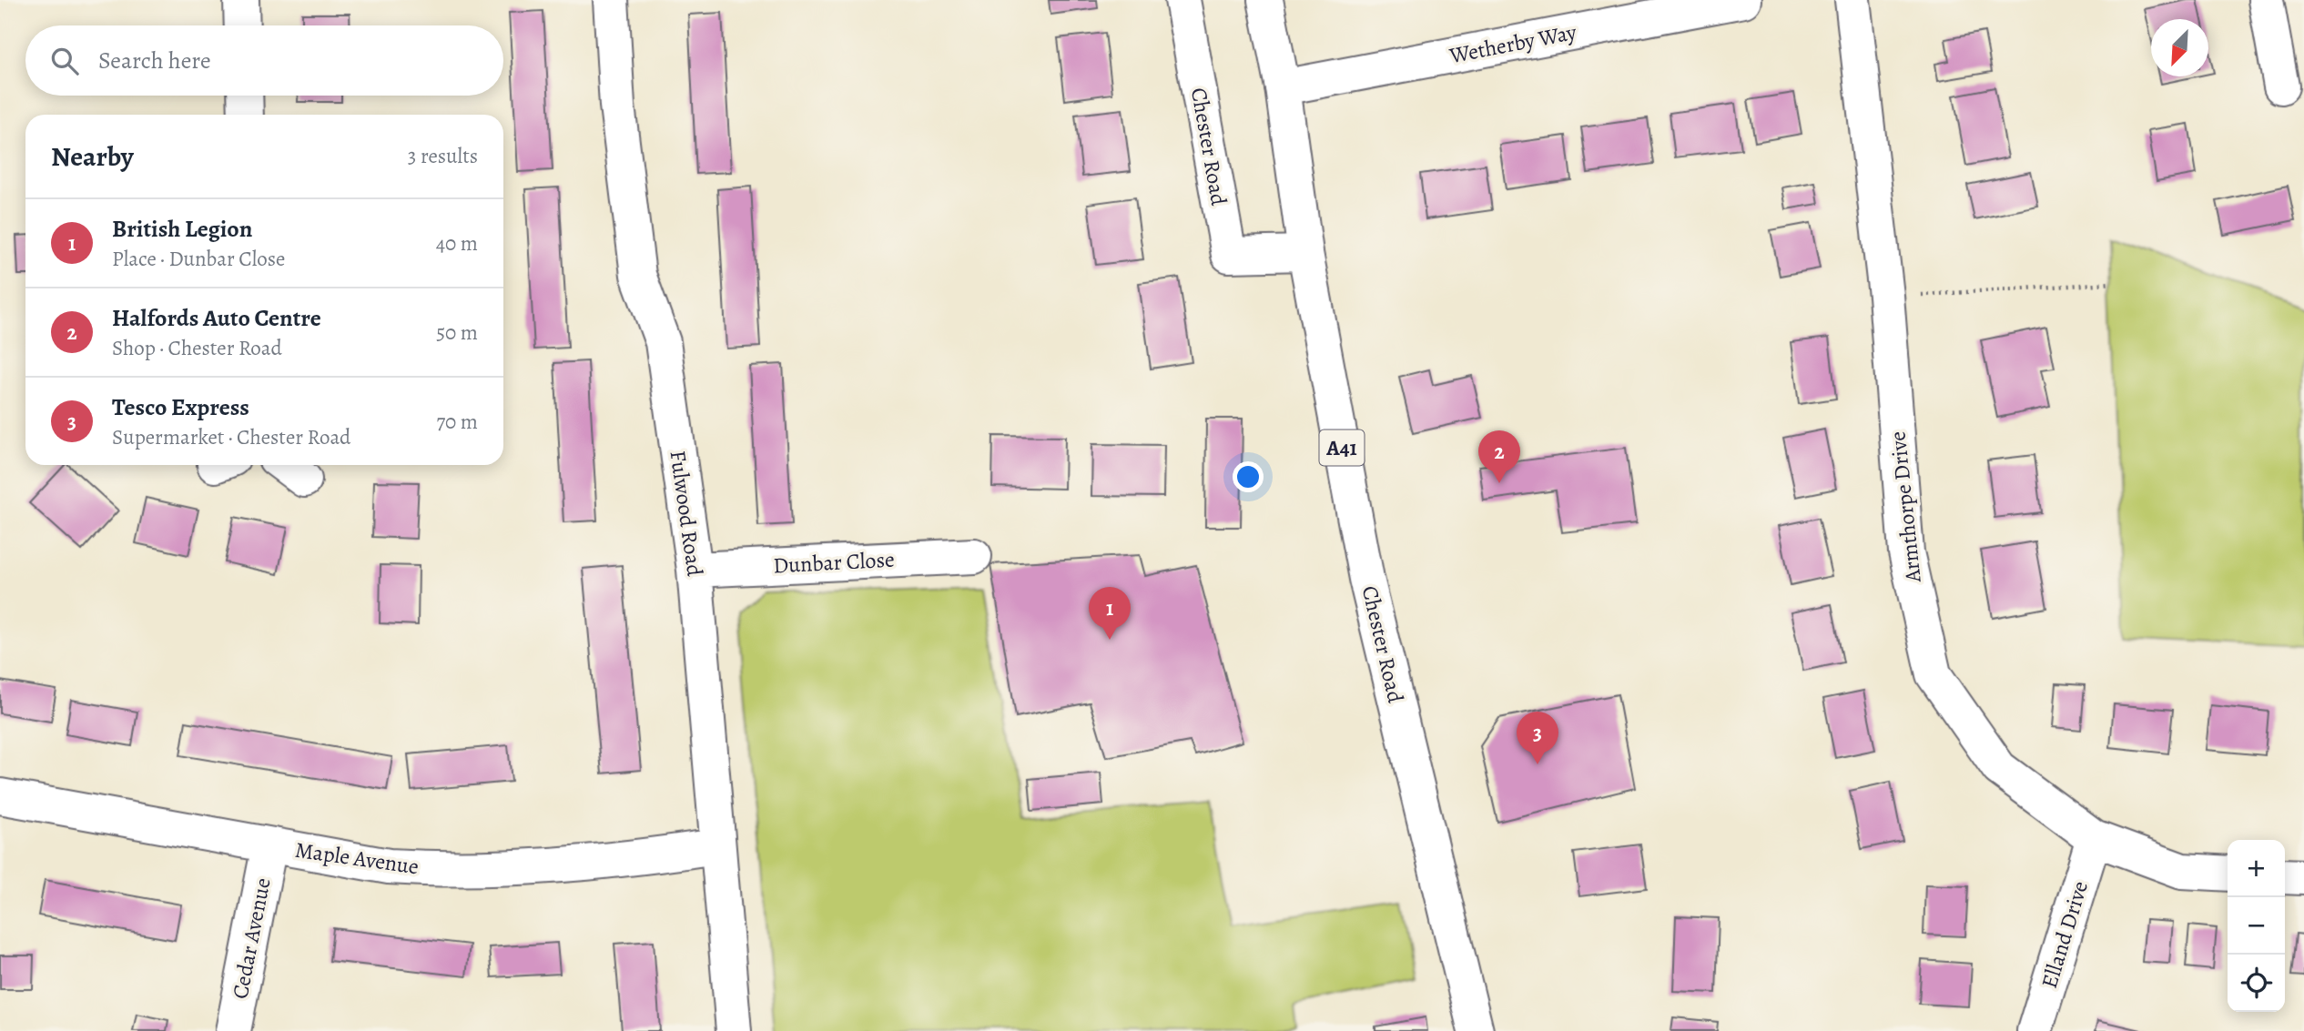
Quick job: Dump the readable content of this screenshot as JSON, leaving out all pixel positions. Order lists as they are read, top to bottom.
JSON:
{
  "streets": {
    "street": [
      "Wetherby Way",
      "Chester Road",
      "A41",
      "Armthorpe Drive",
      "Fulwood Road",
      "Dunbar Close",
      "Maple Avenue",
      "Elland Drive",
      "Cedar Avenue"
    ]
  },
  "crossings": [
    ["Wetherby Way", "Chester Road"],
    ["Armthorpe Drive", "Elland Drive"],
    ["Fulwood Road", "Dunbar Close"],
    ["Fulwood Road", "Maple Avenue"],
    ["Maple Avenue", "Cedar Avenue"]
  ],
  "north": "bottom left",
  "page": {
    "search": "Search here",
    "heading": ["Nearby", "3 results"],
    "list": [
      {
        "mark": "1",
        "name": "British Legion",
        "note": "Place · Dunbar Close",
        "value": "40 m"
      },
      {
        "mark": "2",
        "name": "Halfords Auto Centre",
        "note": "Shop · Chester Road",
        "value": "50 m"
      },
      {
        "mark": "3",
        "name": "Tesco Express",
        "note": "Supermarket · Chester Road",
        "value": "70 m"
      }
    ],
    "pins": ["2", "1", "3"],
    "map_buttons": ["+", "−"]
  }
}
